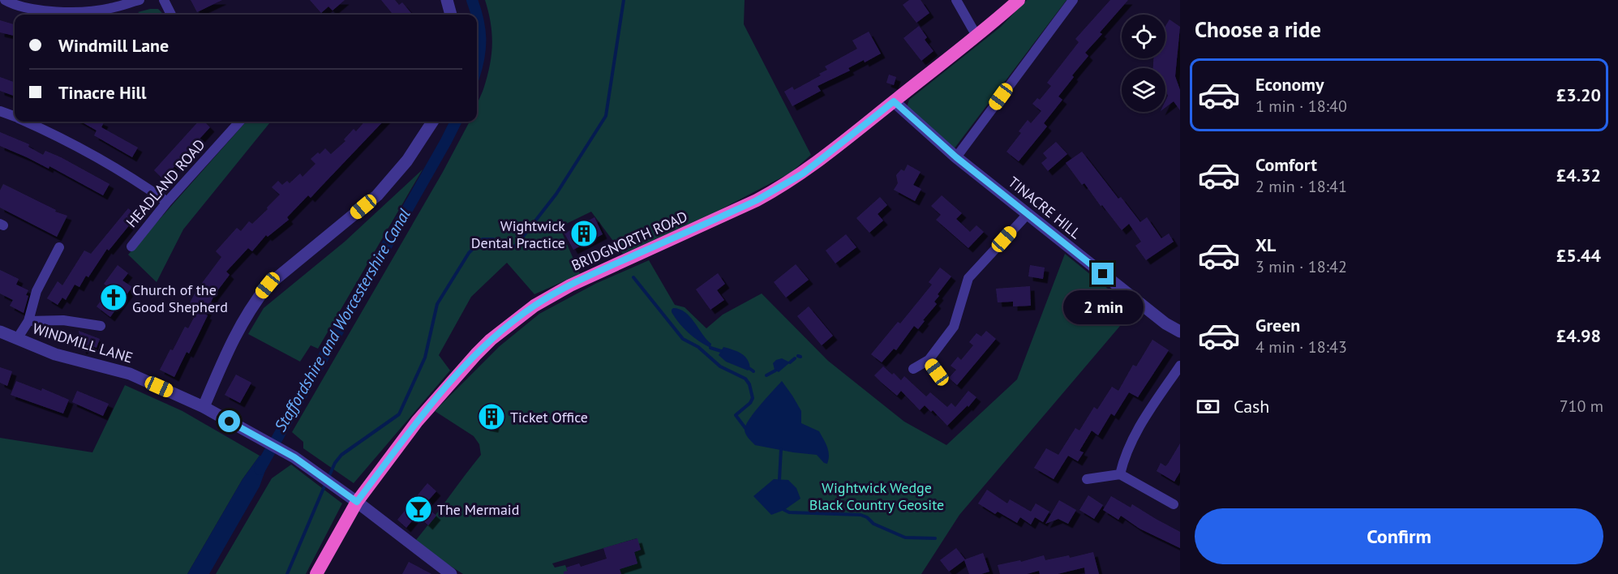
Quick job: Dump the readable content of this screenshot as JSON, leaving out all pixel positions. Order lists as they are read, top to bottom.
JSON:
{
  "streets": {
    "highway": ["BRIDGNORTH ROAD"],
    "street": ["HEADLAND ROAD", "TINACRE HILL", "WINDMILL LANE"]
  },
  "crossings": [
    ["TINACRE HILL", "BRIDGNORTH ROAD"],
    ["BRIDGNORTH ROAD", "WINDMILL LANE"]
  ],
  "water": ["Staffordshire and Worcestershire Canal"],
  "parks": ["Wightwick Wedge Black Country Geosite"],
  "places": {
    "building": ["Wightwick Dental Practice", "Ticket Office"],
    "church": ["Church of the Good Shepherd"],
    "bar": ["The Mermaid"]
  },
  "page": {
    "heading": "Choose a ride",
    "banner": ["Windmill Lane", "Tinacre Hill"],
    "list": [
      {
        "name": "Economy",
        "note": "1 min · 18:40",
        "value": "£3.20"
      },
      {
        "name": "Comfort",
        "note": "2 min · 18:41",
        "value": "£4.32"
      },
      {
        "name": "XL",
        "note": "3 min · 18:42",
        "value": "£5.44"
      },
      {
        "name": "Green",
        "note": "4 min · 18:43",
        "value": "£4.98"
      }
    ],
    "bubble": "2 min",
    "pay": ["Cash", "710 m"],
    "buttons": "Confirm"
  }
}
